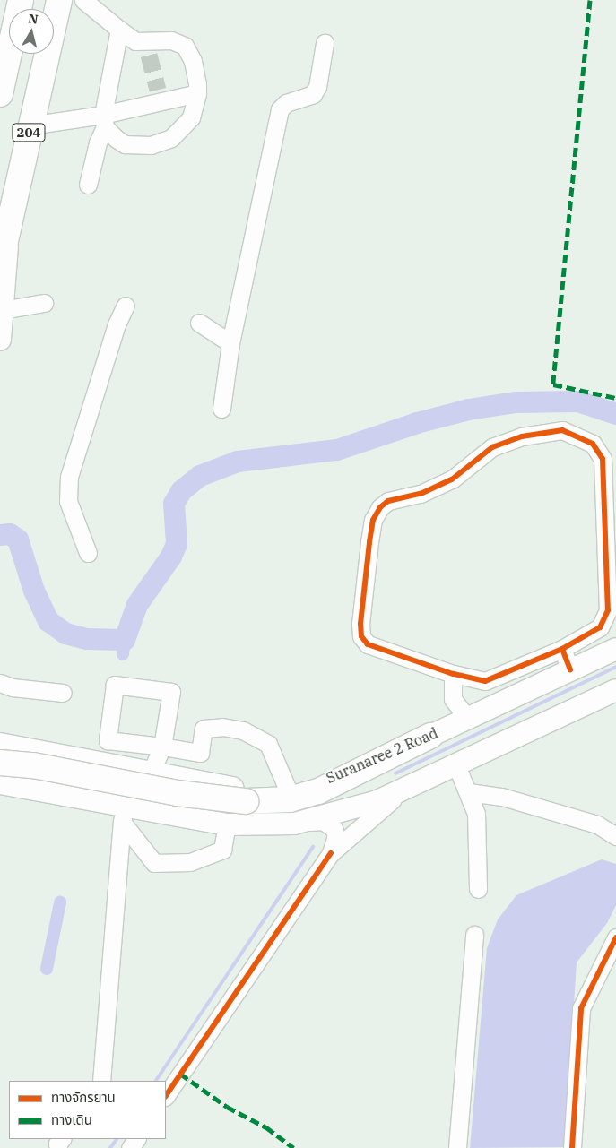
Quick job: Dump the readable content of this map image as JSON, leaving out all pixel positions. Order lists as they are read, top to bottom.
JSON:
{
  "streets": {
    "highway": ["204"],
    "main road": ["Suranaree 2 Road"]
  },
  "legend": ["ทางจักรยาน", "ทางเดิน"],
  "north": "top"
}
